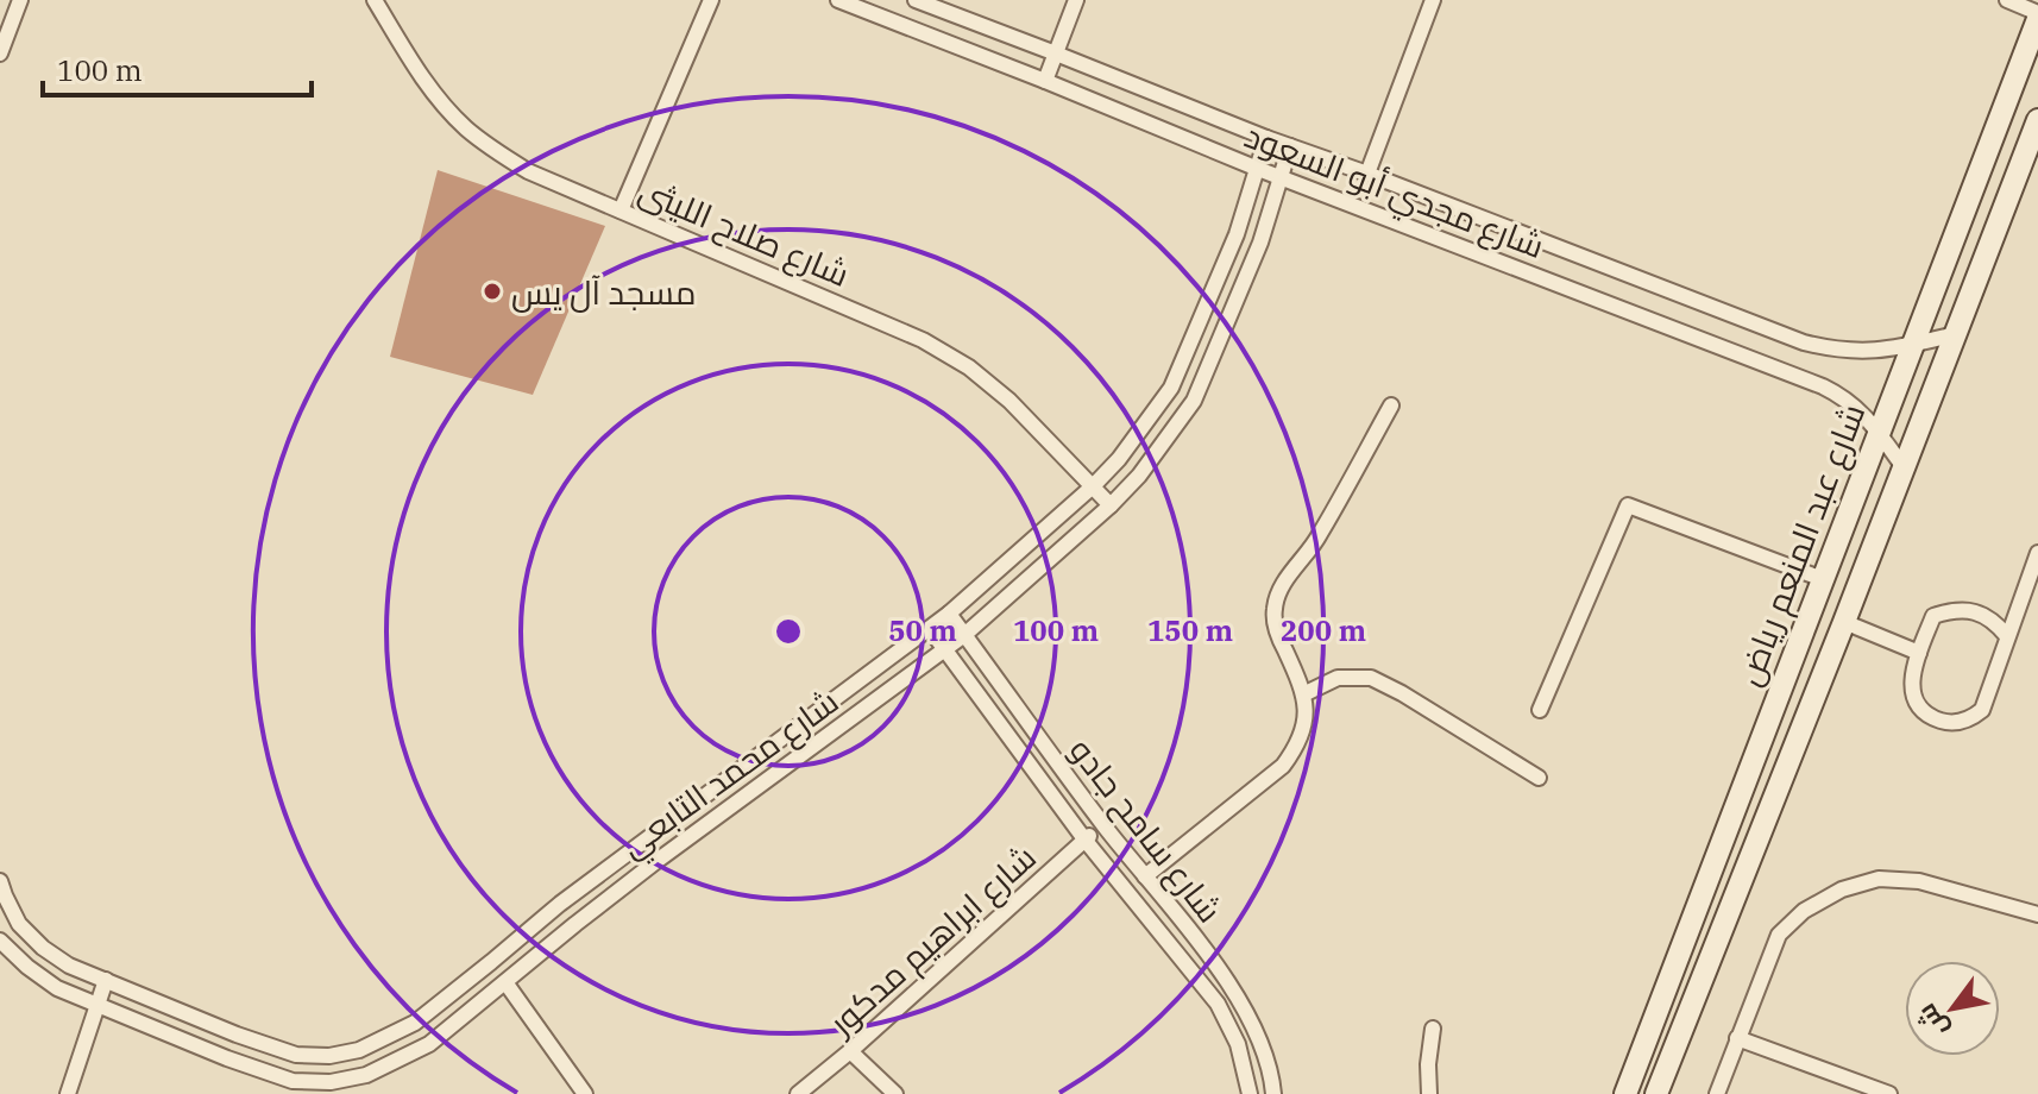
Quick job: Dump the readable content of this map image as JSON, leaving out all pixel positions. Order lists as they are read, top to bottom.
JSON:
{
  "streets": {
    "street": [
      "شارع مجدي أبو السعود",
      "شارع صلاح الليثى",
      "شارع عبد المنعم رياض",
      "شارع محمد التابعي",
      "شارع سامح جادو",
      "شارع ابراهيم مدكور"
    ]
  },
  "crossings": [
    ["شارع مجدي أبو السعود", "شارع عبد المنعم رياض"],
    ["شارع مجدي أبو السعود", "شارع محمد التابعي"],
    ["شارع صلاح الليثى", "شارع محمد التابعي"],
    ["شارع محمد التابعي", "شارع سامح جادو"],
    ["شارع سامح جادو", "شارع ابراهيم مدكور"]
  ],
  "places": ["مسجد آل يس"],
  "scale_bar": "100 m",
  "north": "bottom left",
  "rings": [
    "50 m",
    "100 m",
    "150 m",
    "200 m"
  ]
}
